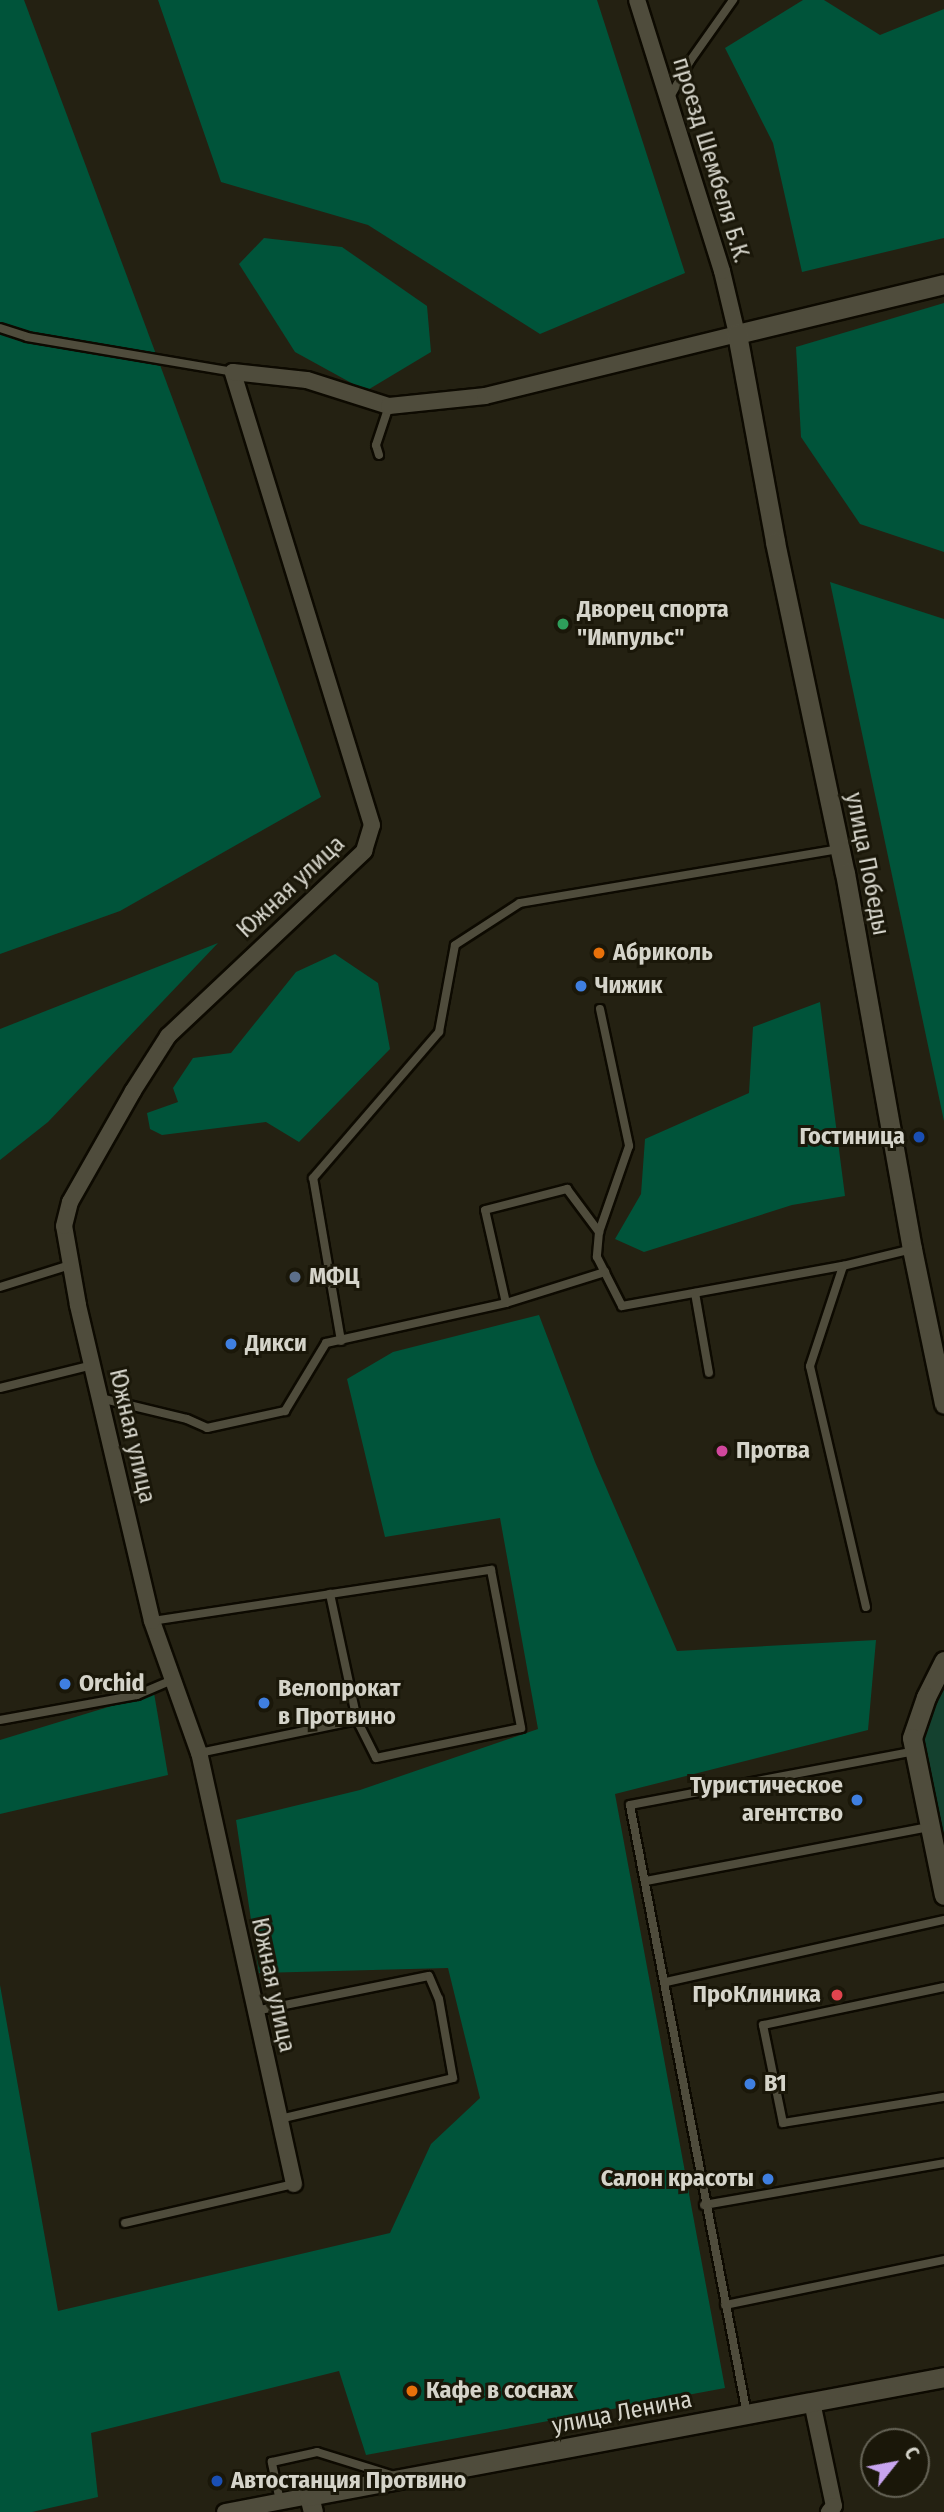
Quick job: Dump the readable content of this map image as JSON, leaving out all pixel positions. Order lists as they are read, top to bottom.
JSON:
{
  "streets": {
    "street": [
      "проезд Шембеля Б.К.",
      "улица Победы",
      "Южная улица",
      "улица Ленина"
    ]
  },
  "crossings": [
    ["проезд Шембеля Б.К.", "улица Победы"]
  ],
  "places": [
    "Дворец спорта \"Импульс\"",
    "Абриколь",
    "Чижик",
    "Гостиница",
    "МФЦ",
    "Дикси",
    "Протва",
    "Orchid",
    "Велопрокат в Протвино",
    "Туристическое агентство",
    "ПроКлиника",
    "В1",
    "Салон красоты",
    "Кафе в соснах",
    "Автостанция Протвино"
  ],
  "north": "top right"
}
